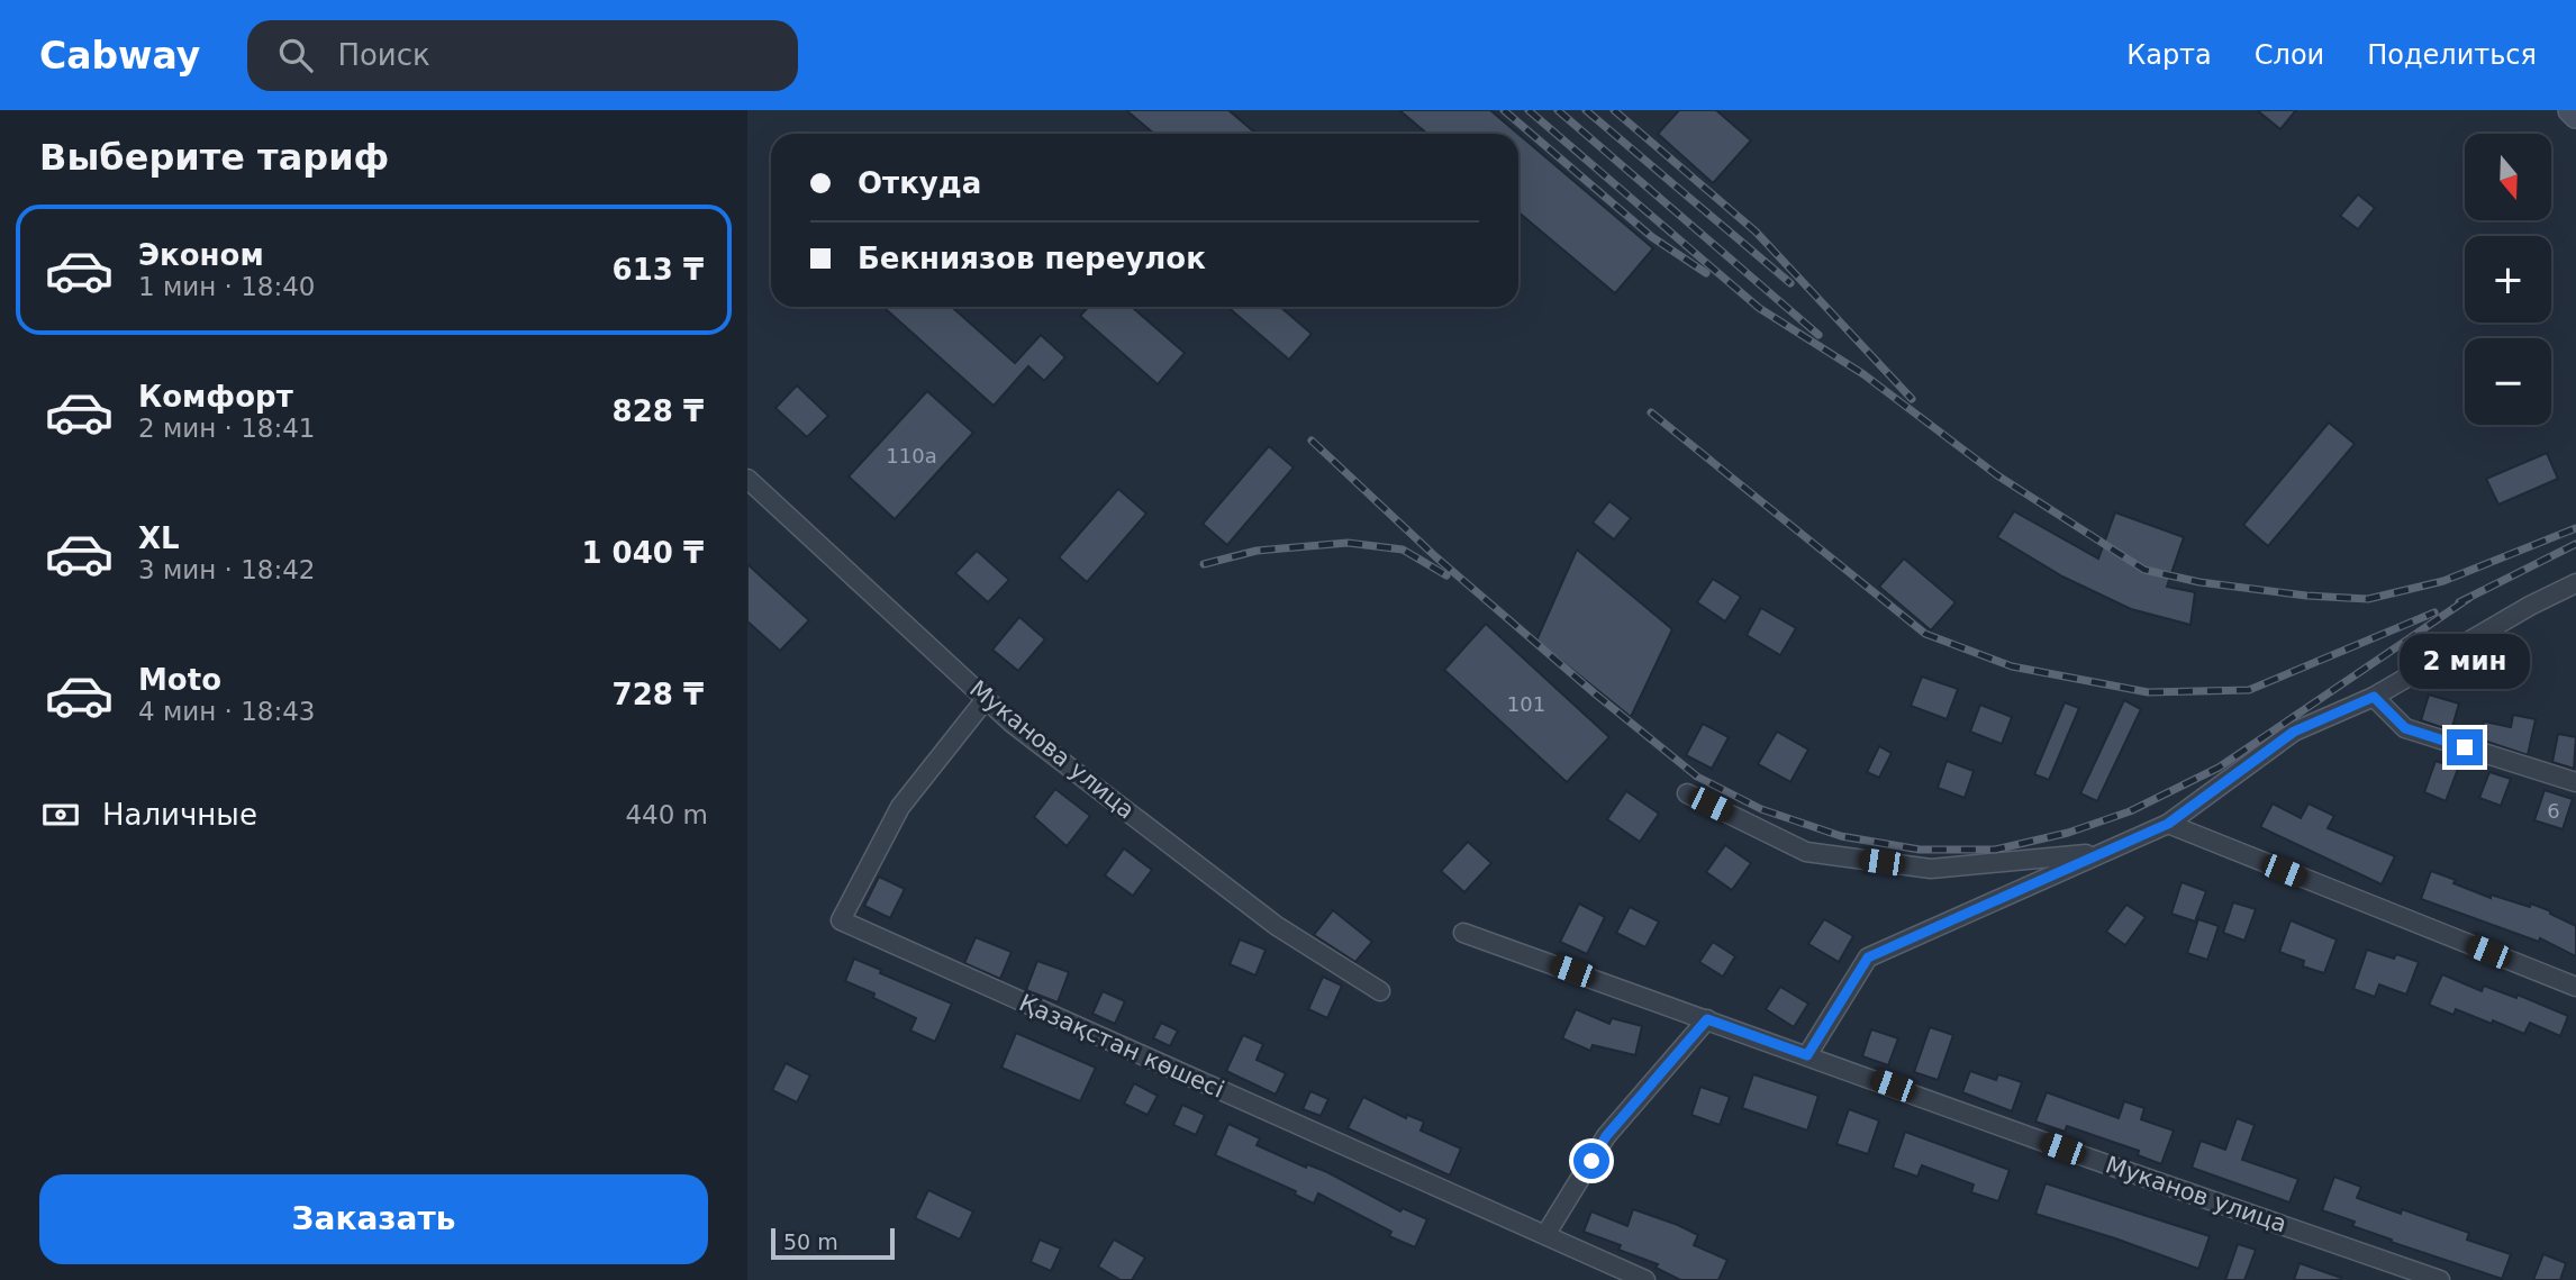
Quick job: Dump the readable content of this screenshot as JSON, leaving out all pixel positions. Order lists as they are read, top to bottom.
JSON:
{
  "streets": {
    "street": ["Муканова улица", "Қазақстан көшесі", "Муканов улица"]
  },
  "crossings": [
    ["Муканова улица", "Қазақстан көшесі"]
  ],
  "house_numbers": ["110а", "101", "6"],
  "scale_bar": "50 m",
  "north": "bottom",
  "page": {
    "header": "Cabway",
    "search": "Поиск",
    "nav": ["Карта", "Слои", "Поделиться"],
    "heading": "Выберите тариф",
    "map_buttons": ["+", "−"],
    "banner": ["Откуда", "Бекниязов переулок"],
    "list": [
      {
        "name": "Эконом",
        "note": "1 мин · 18:40",
        "value": "613 ₸"
      },
      {
        "name": "Комфорт",
        "note": "2 мин · 18:41",
        "value": "828 ₸"
      },
      {
        "name": "XL",
        "note": "3 мин · 18:42",
        "value": "1 040 ₸"
      },
      {
        "name": "Moto",
        "note": "4 мин · 18:43",
        "value": "728 ₸"
      }
    ],
    "bubble": "2 мин",
    "pay": ["Наличные", "440 m"],
    "buttons": "Заказать",
    "scale": "50 m"
  }
}
